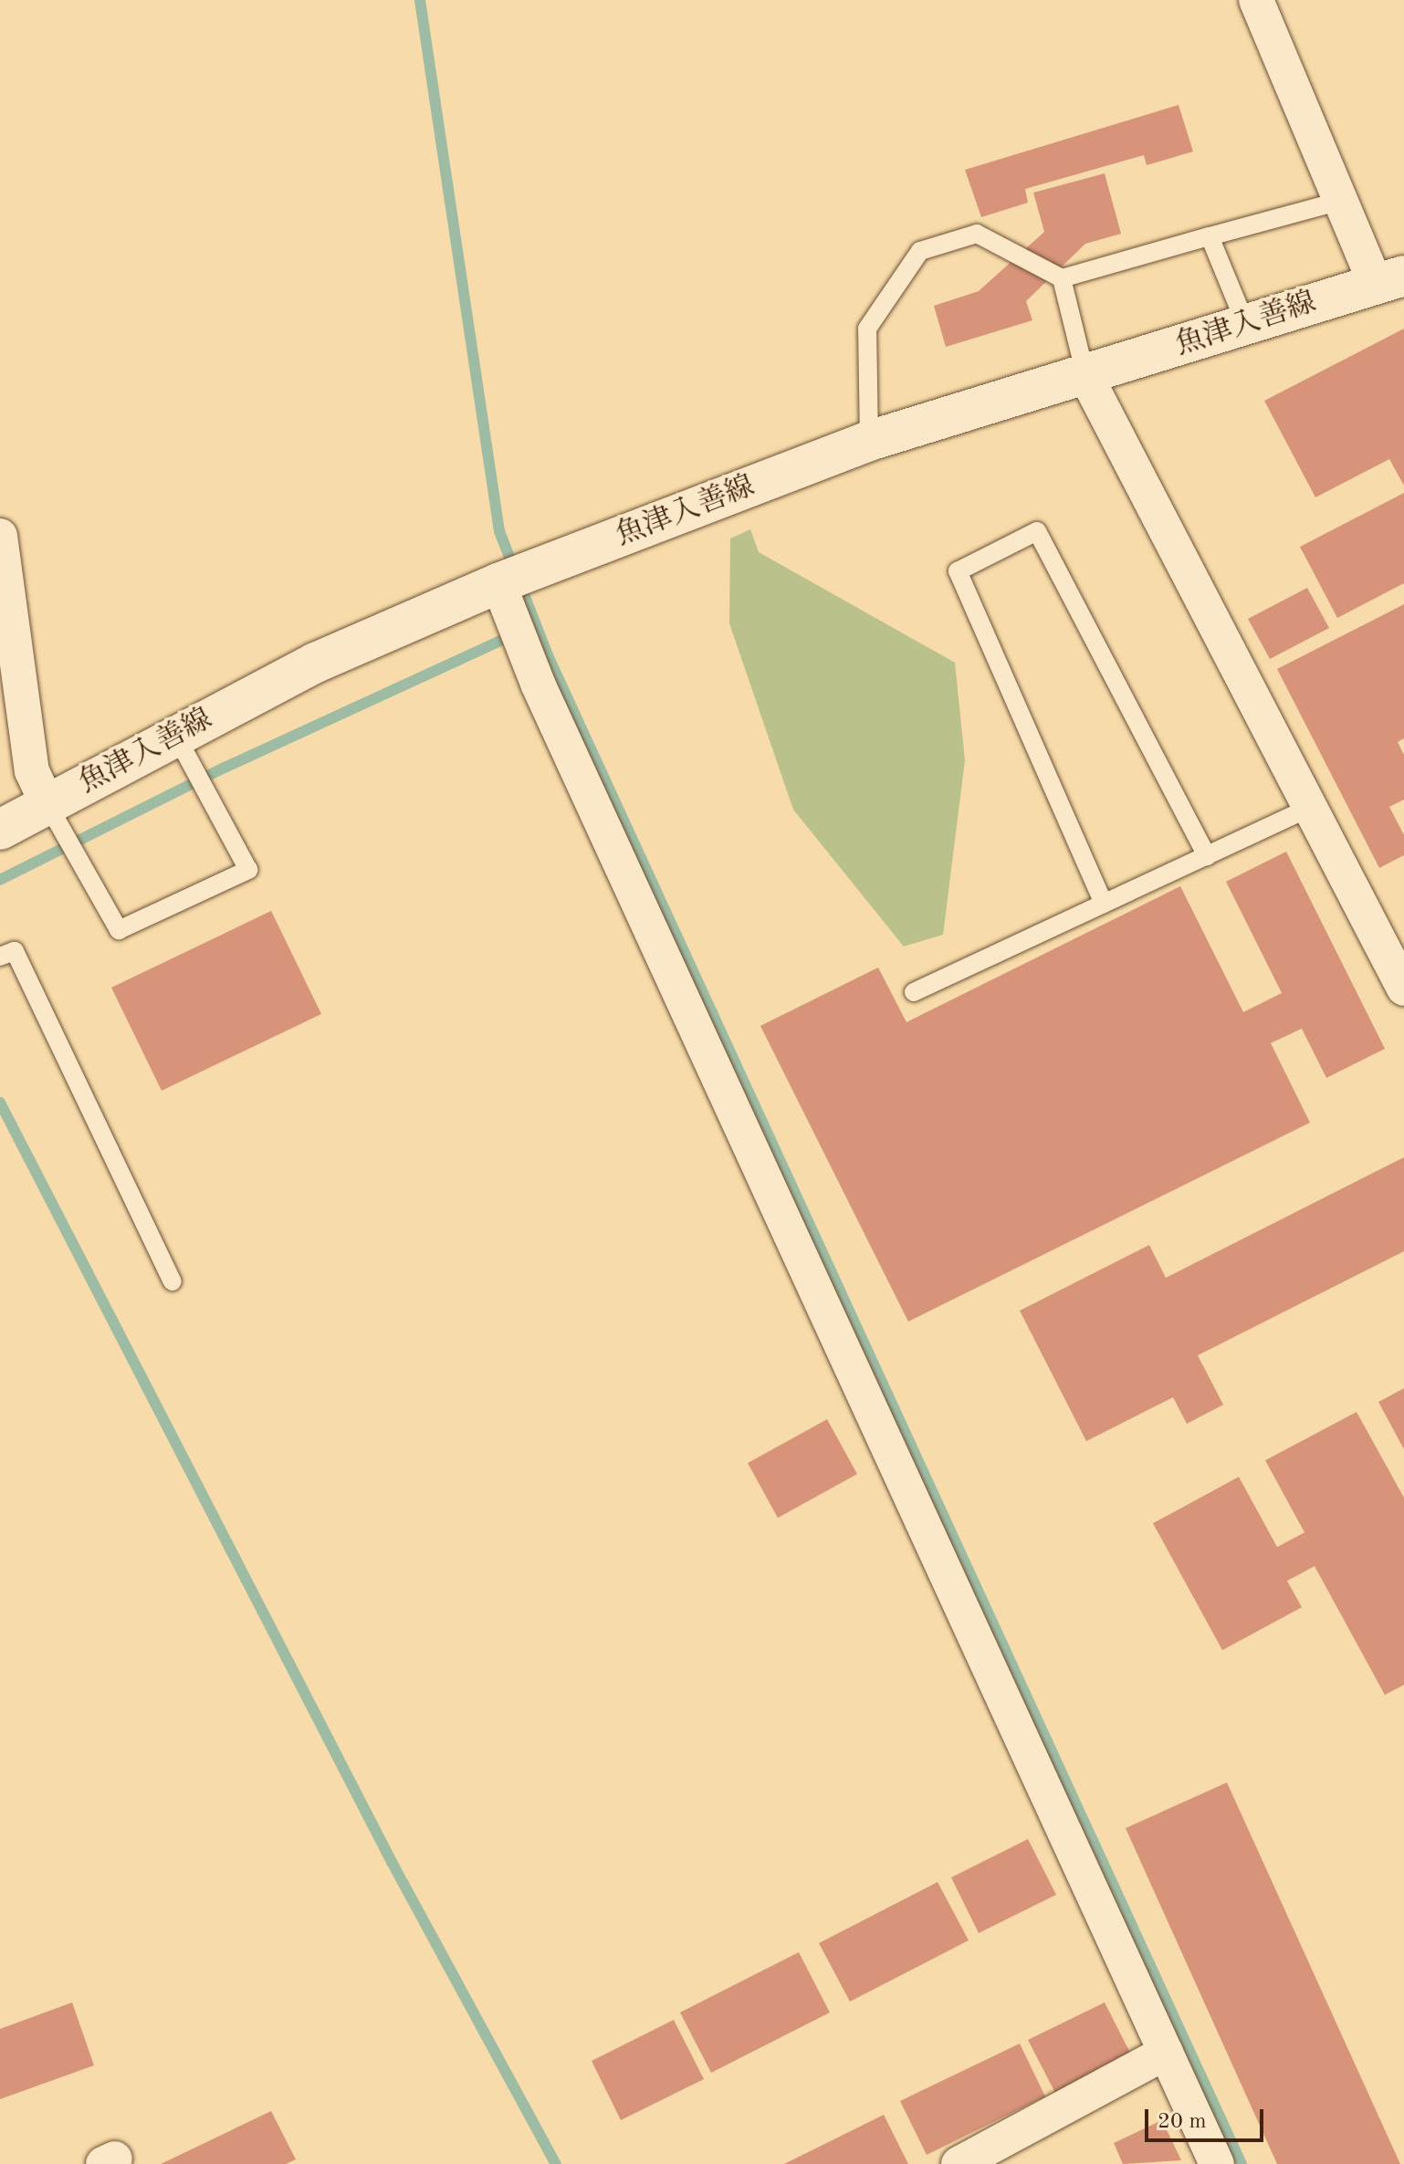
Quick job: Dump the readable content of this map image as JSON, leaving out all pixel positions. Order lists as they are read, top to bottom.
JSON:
{
  "streets": {
    "main road": ["魚津入善線"]
  },
  "scale_bar": "20 m"
}
